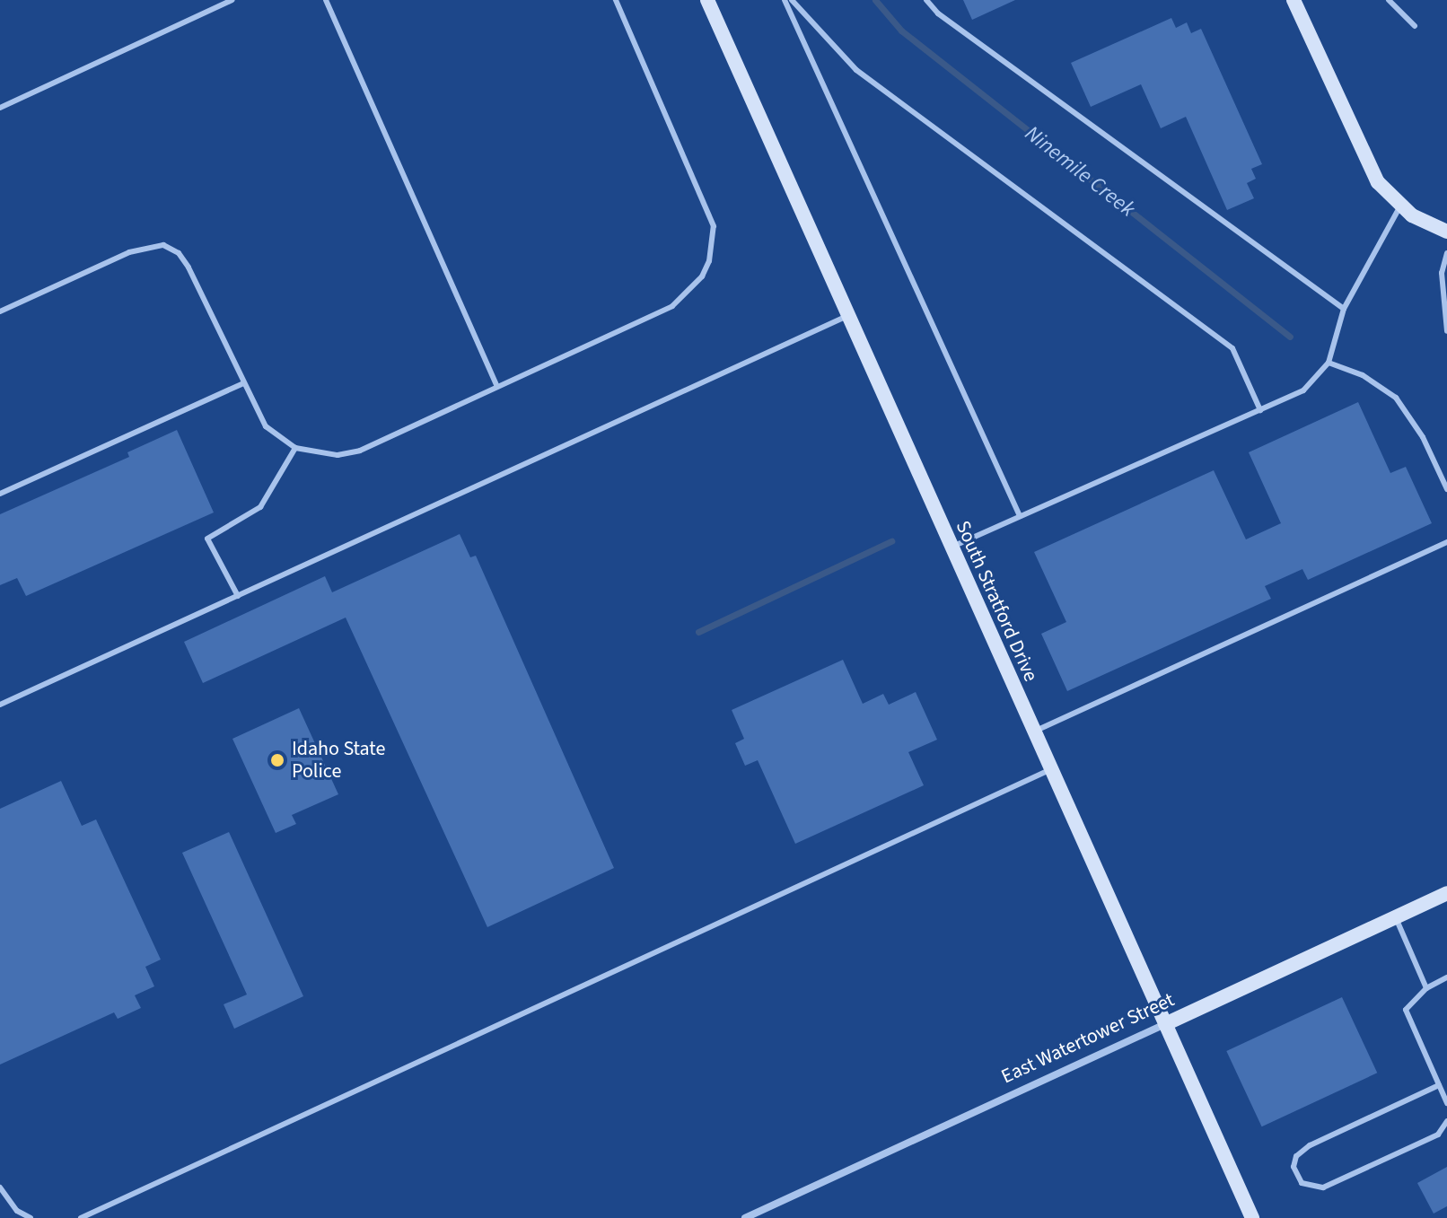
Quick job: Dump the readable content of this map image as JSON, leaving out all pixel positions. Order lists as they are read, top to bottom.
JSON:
{
  "streets": {
    "street": ["South Stratford Drive", "East Watertower Street"]
  },
  "crossings": [
    ["South Stratford Drive", "East Watertower Street"]
  ],
  "water": ["Ninemile Creek"],
  "places": ["Idaho State Police"]
}
